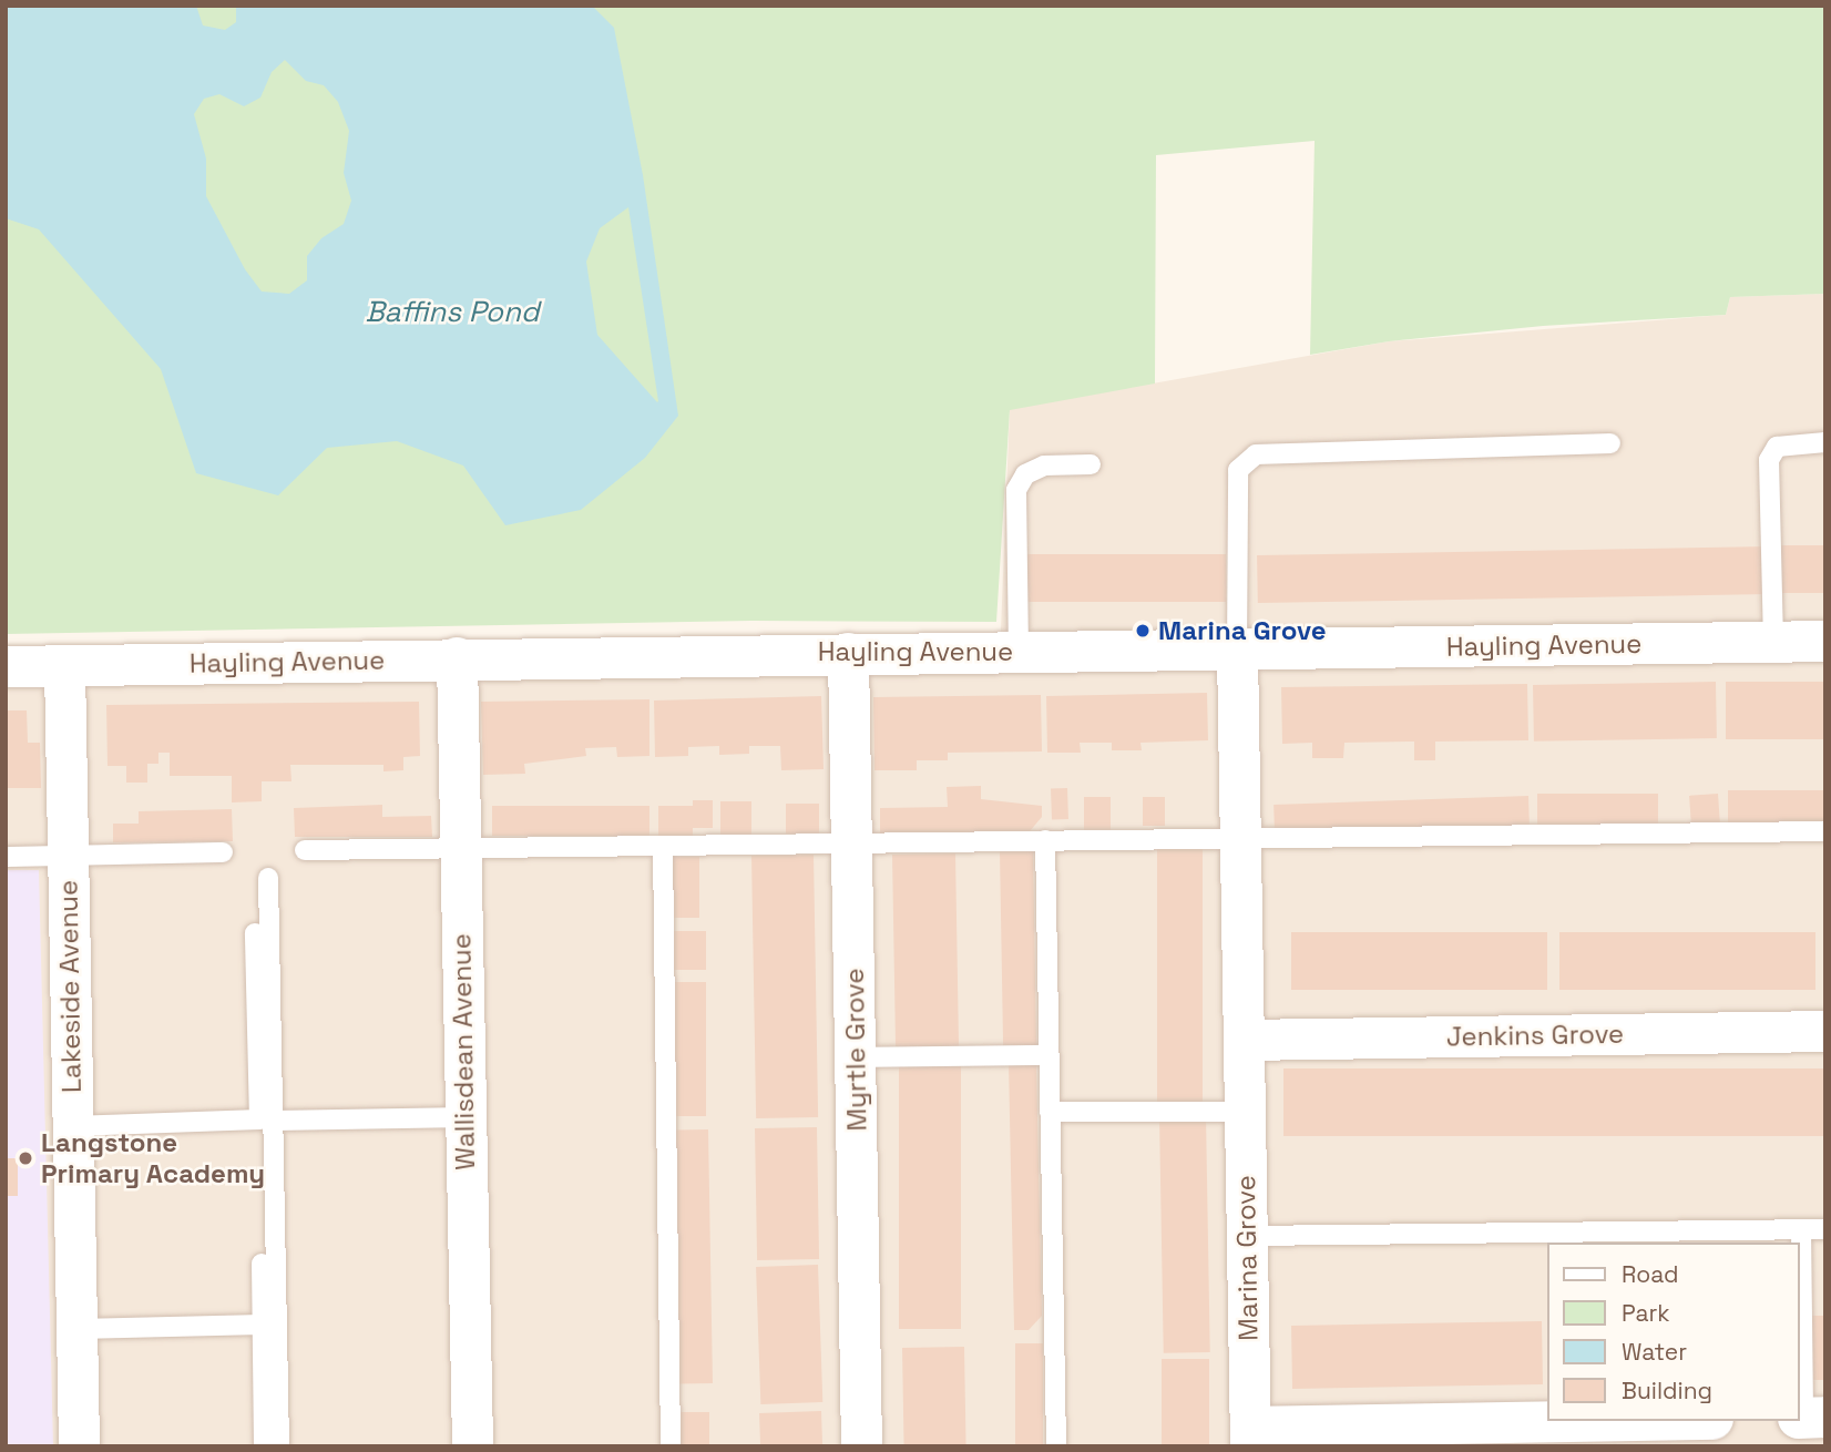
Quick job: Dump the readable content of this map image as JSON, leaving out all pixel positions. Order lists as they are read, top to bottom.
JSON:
{
  "streets": {
    "street": [
      "Hayling Avenue",
      "Lakeside Avenue",
      "Jenkins Grove",
      "Myrtle Grove",
      "Wallisdean Avenue",
      "Marina Grove"
    ]
  },
  "crossings": [
    ["Hayling Avenue", "Lakeside Avenue"],
    ["Hayling Avenue", "Myrtle Grove"],
    ["Hayling Avenue", "Wallisdean Avenue"],
    ["Hayling Avenue", "Marina Grove"],
    ["Jenkins Grove", "Marina Grove"]
  ],
  "water": ["Baffins Pond"],
  "places": ["Marina Grove", "Langstone Primary Academy"],
  "legend": [
    "Road",
    "Park",
    "Water",
    "Building"
  ]
}
